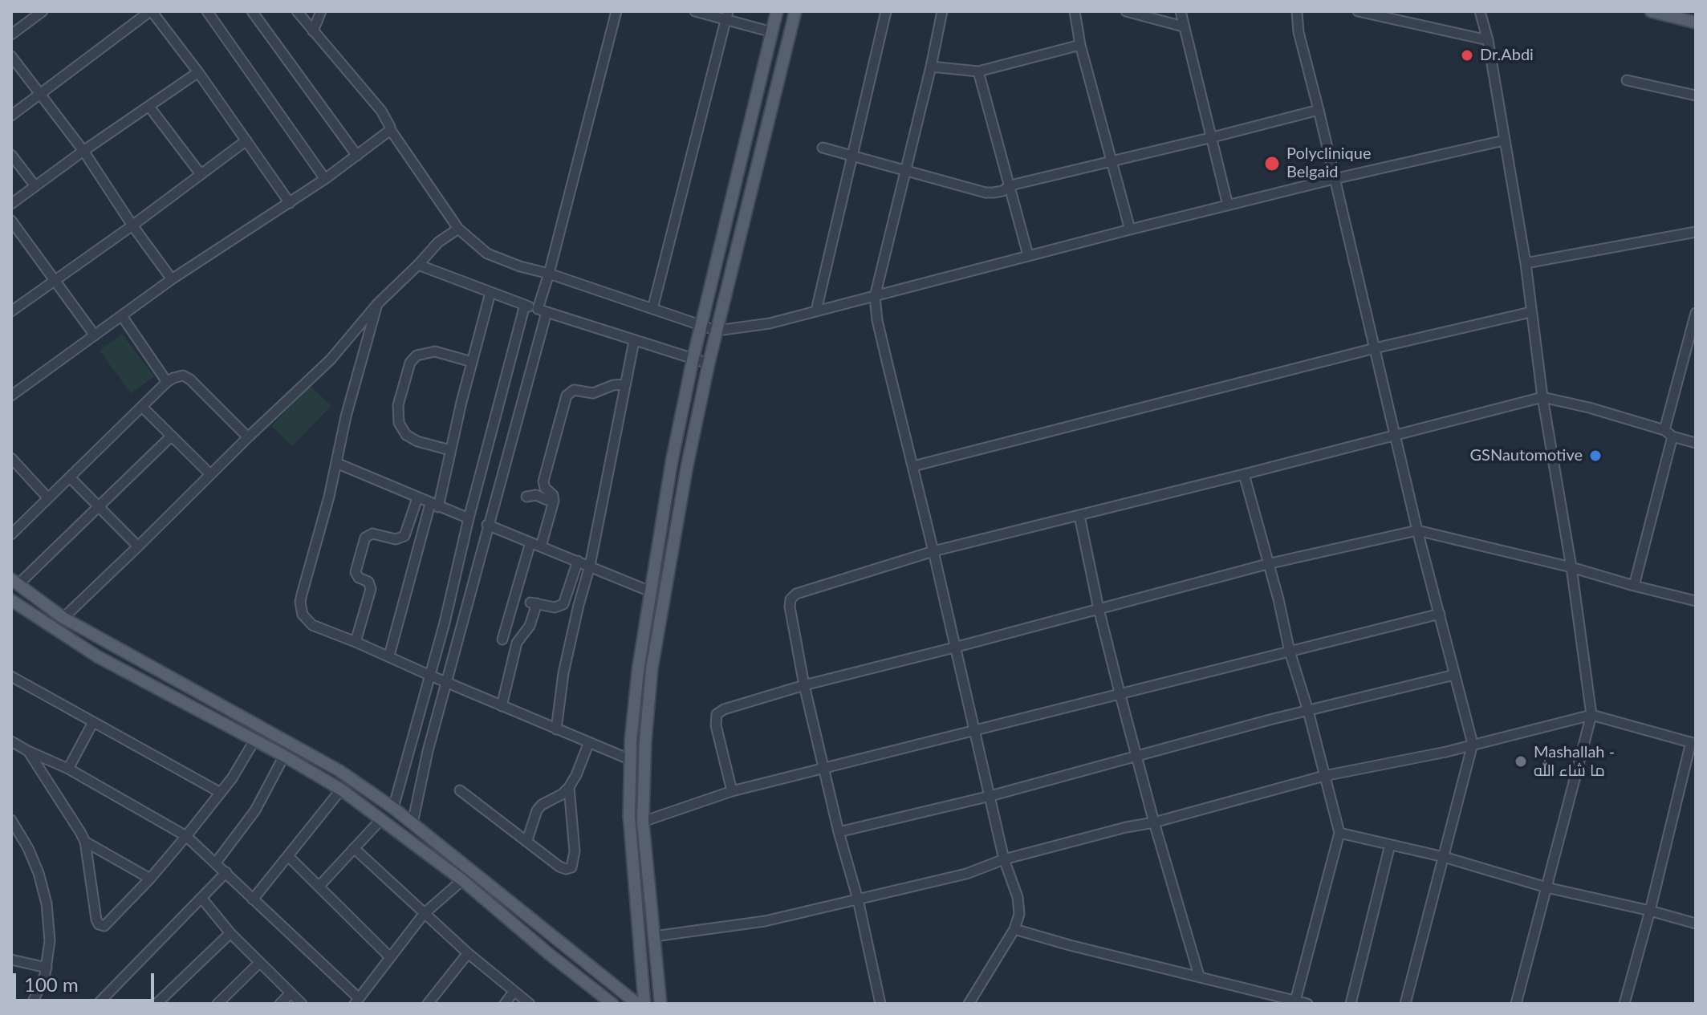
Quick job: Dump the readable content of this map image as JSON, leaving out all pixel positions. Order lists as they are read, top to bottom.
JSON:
{
  "places": [
    "Dr.Abdi",
    "Polyclinique Belgaid",
    "GSNautomotive",
    "Mashallah - ما شاء الله"
  ],
  "scale_bar": "100 m"
}
